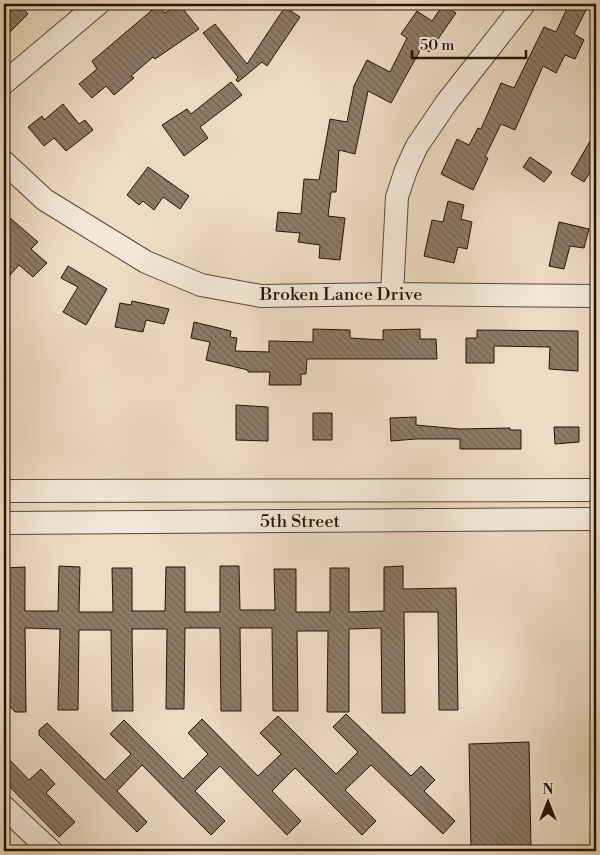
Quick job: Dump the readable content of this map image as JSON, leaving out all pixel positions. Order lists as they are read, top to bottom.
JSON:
{
  "streets": {
    "street": ["Broken Lance Drive", "5th Street"]
  },
  "scale_bar": "50 m",
  "north": "top"
}
